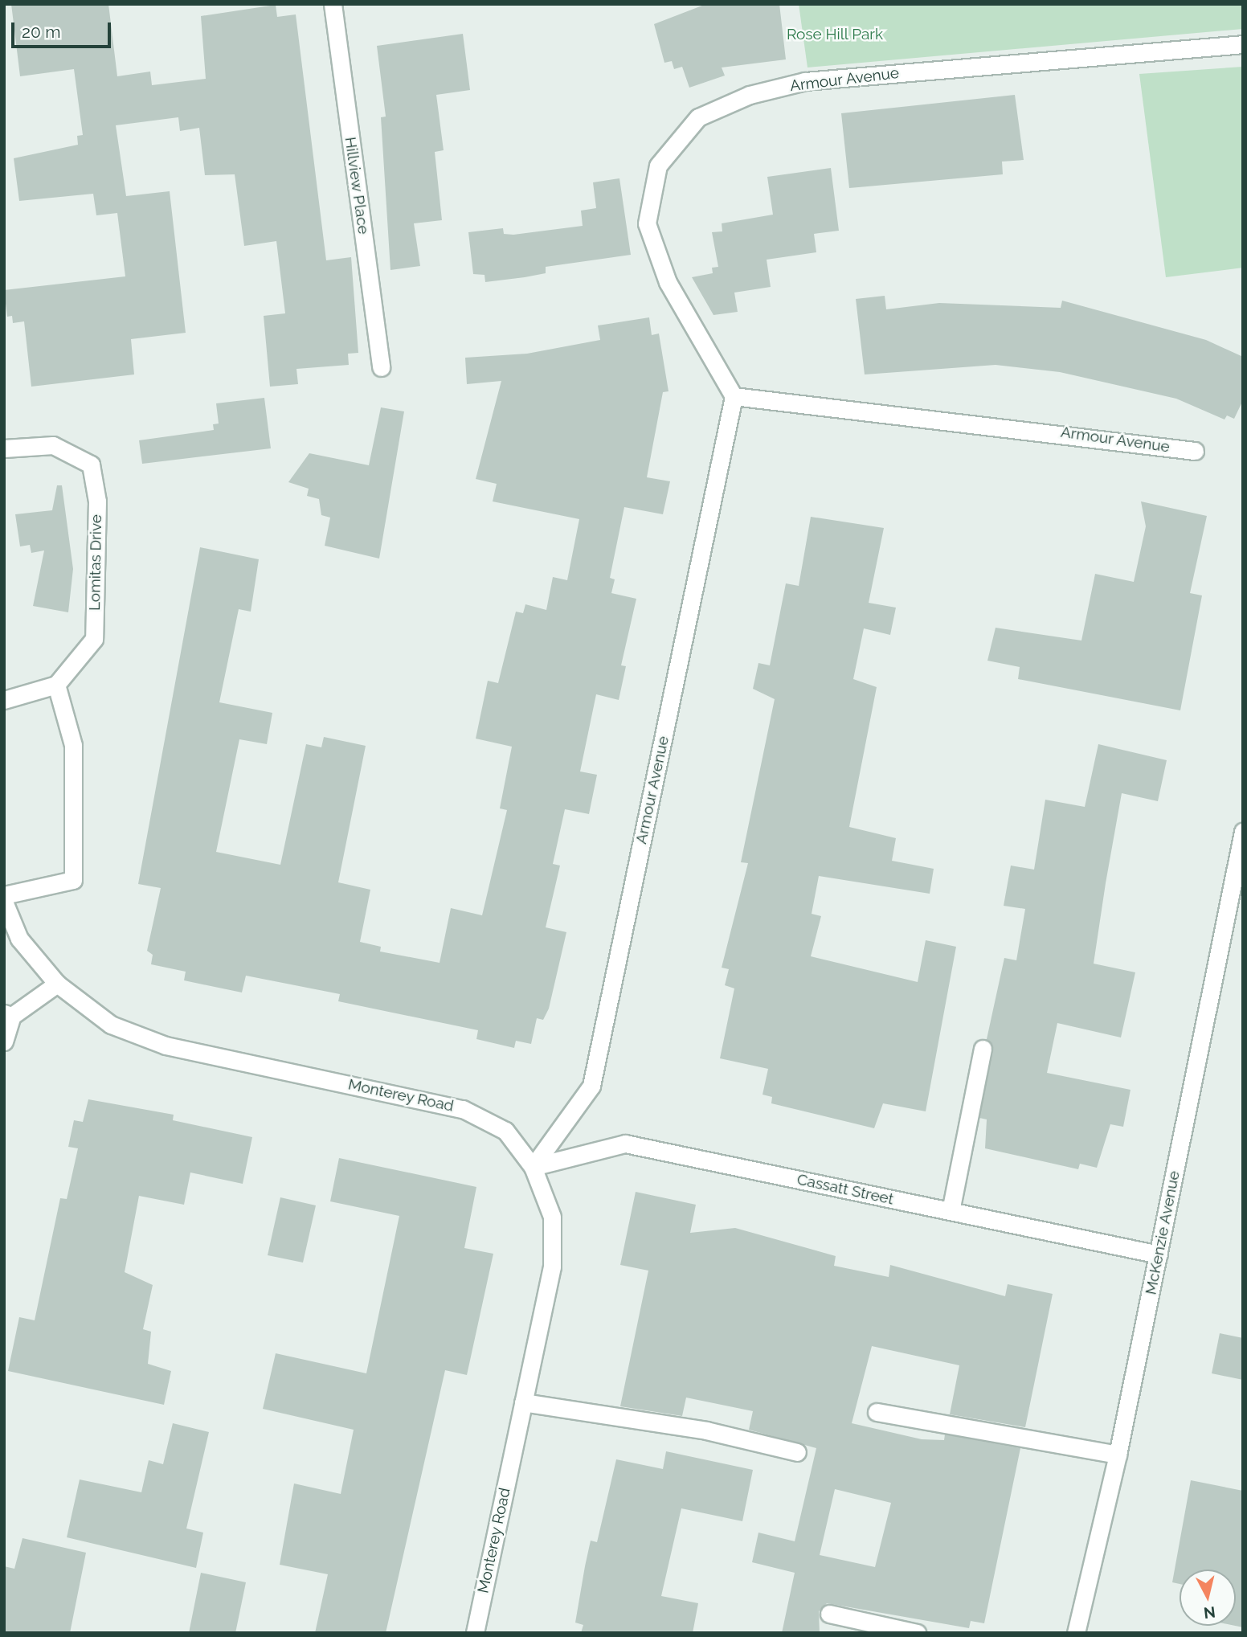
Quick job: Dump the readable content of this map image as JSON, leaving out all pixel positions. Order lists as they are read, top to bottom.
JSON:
{
  "streets": {
    "street": [
      "Armour Avenue",
      "Hillview Place",
      "Lomitas Drive",
      "Monterey Road",
      "Cassatt Street",
      "McKenzie Avenue"
    ]
  },
  "crossings": [
    ["Armour Avenue", "Monterey Road"],
    ["Armour Avenue", "Cassatt Street"],
    ["Monterey Road", "Cassatt Street"],
    ["Cassatt Street", "McKenzie Avenue"]
  ],
  "parks": ["Rose Hill Park"],
  "scale_bar": "20 m",
  "north": "bottom"
}
